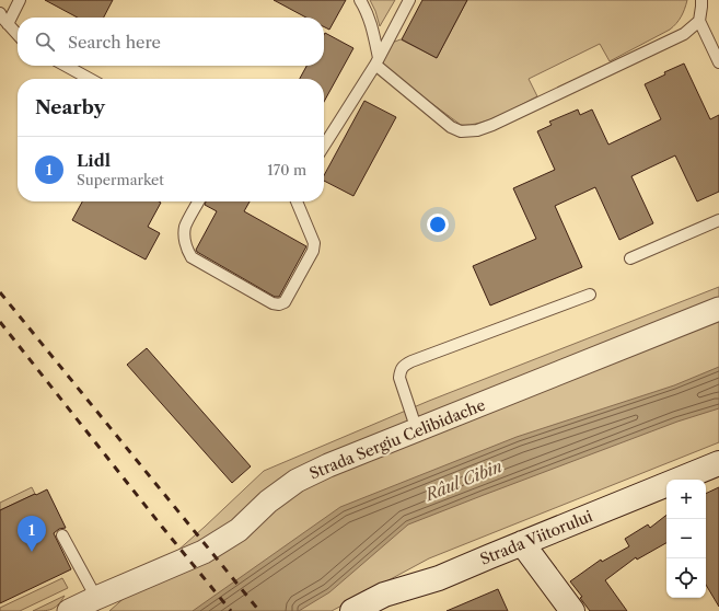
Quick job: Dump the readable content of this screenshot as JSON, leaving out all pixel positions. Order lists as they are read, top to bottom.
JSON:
{
  "streets": {
    "street": ["Strada Sergiu Celibidache", "Strada Viitorului"]
  },
  "water": ["Râul Cibin"],
  "page": {
    "search": "Search here",
    "heading": "Nearby",
    "list": [
      {
        "mark": "1",
        "name": "Lidl",
        "note": "Supermarket",
        "value": "170 m"
      }
    ],
    "map_buttons": ["+", "−"],
    "pins": "1"
  }
}
